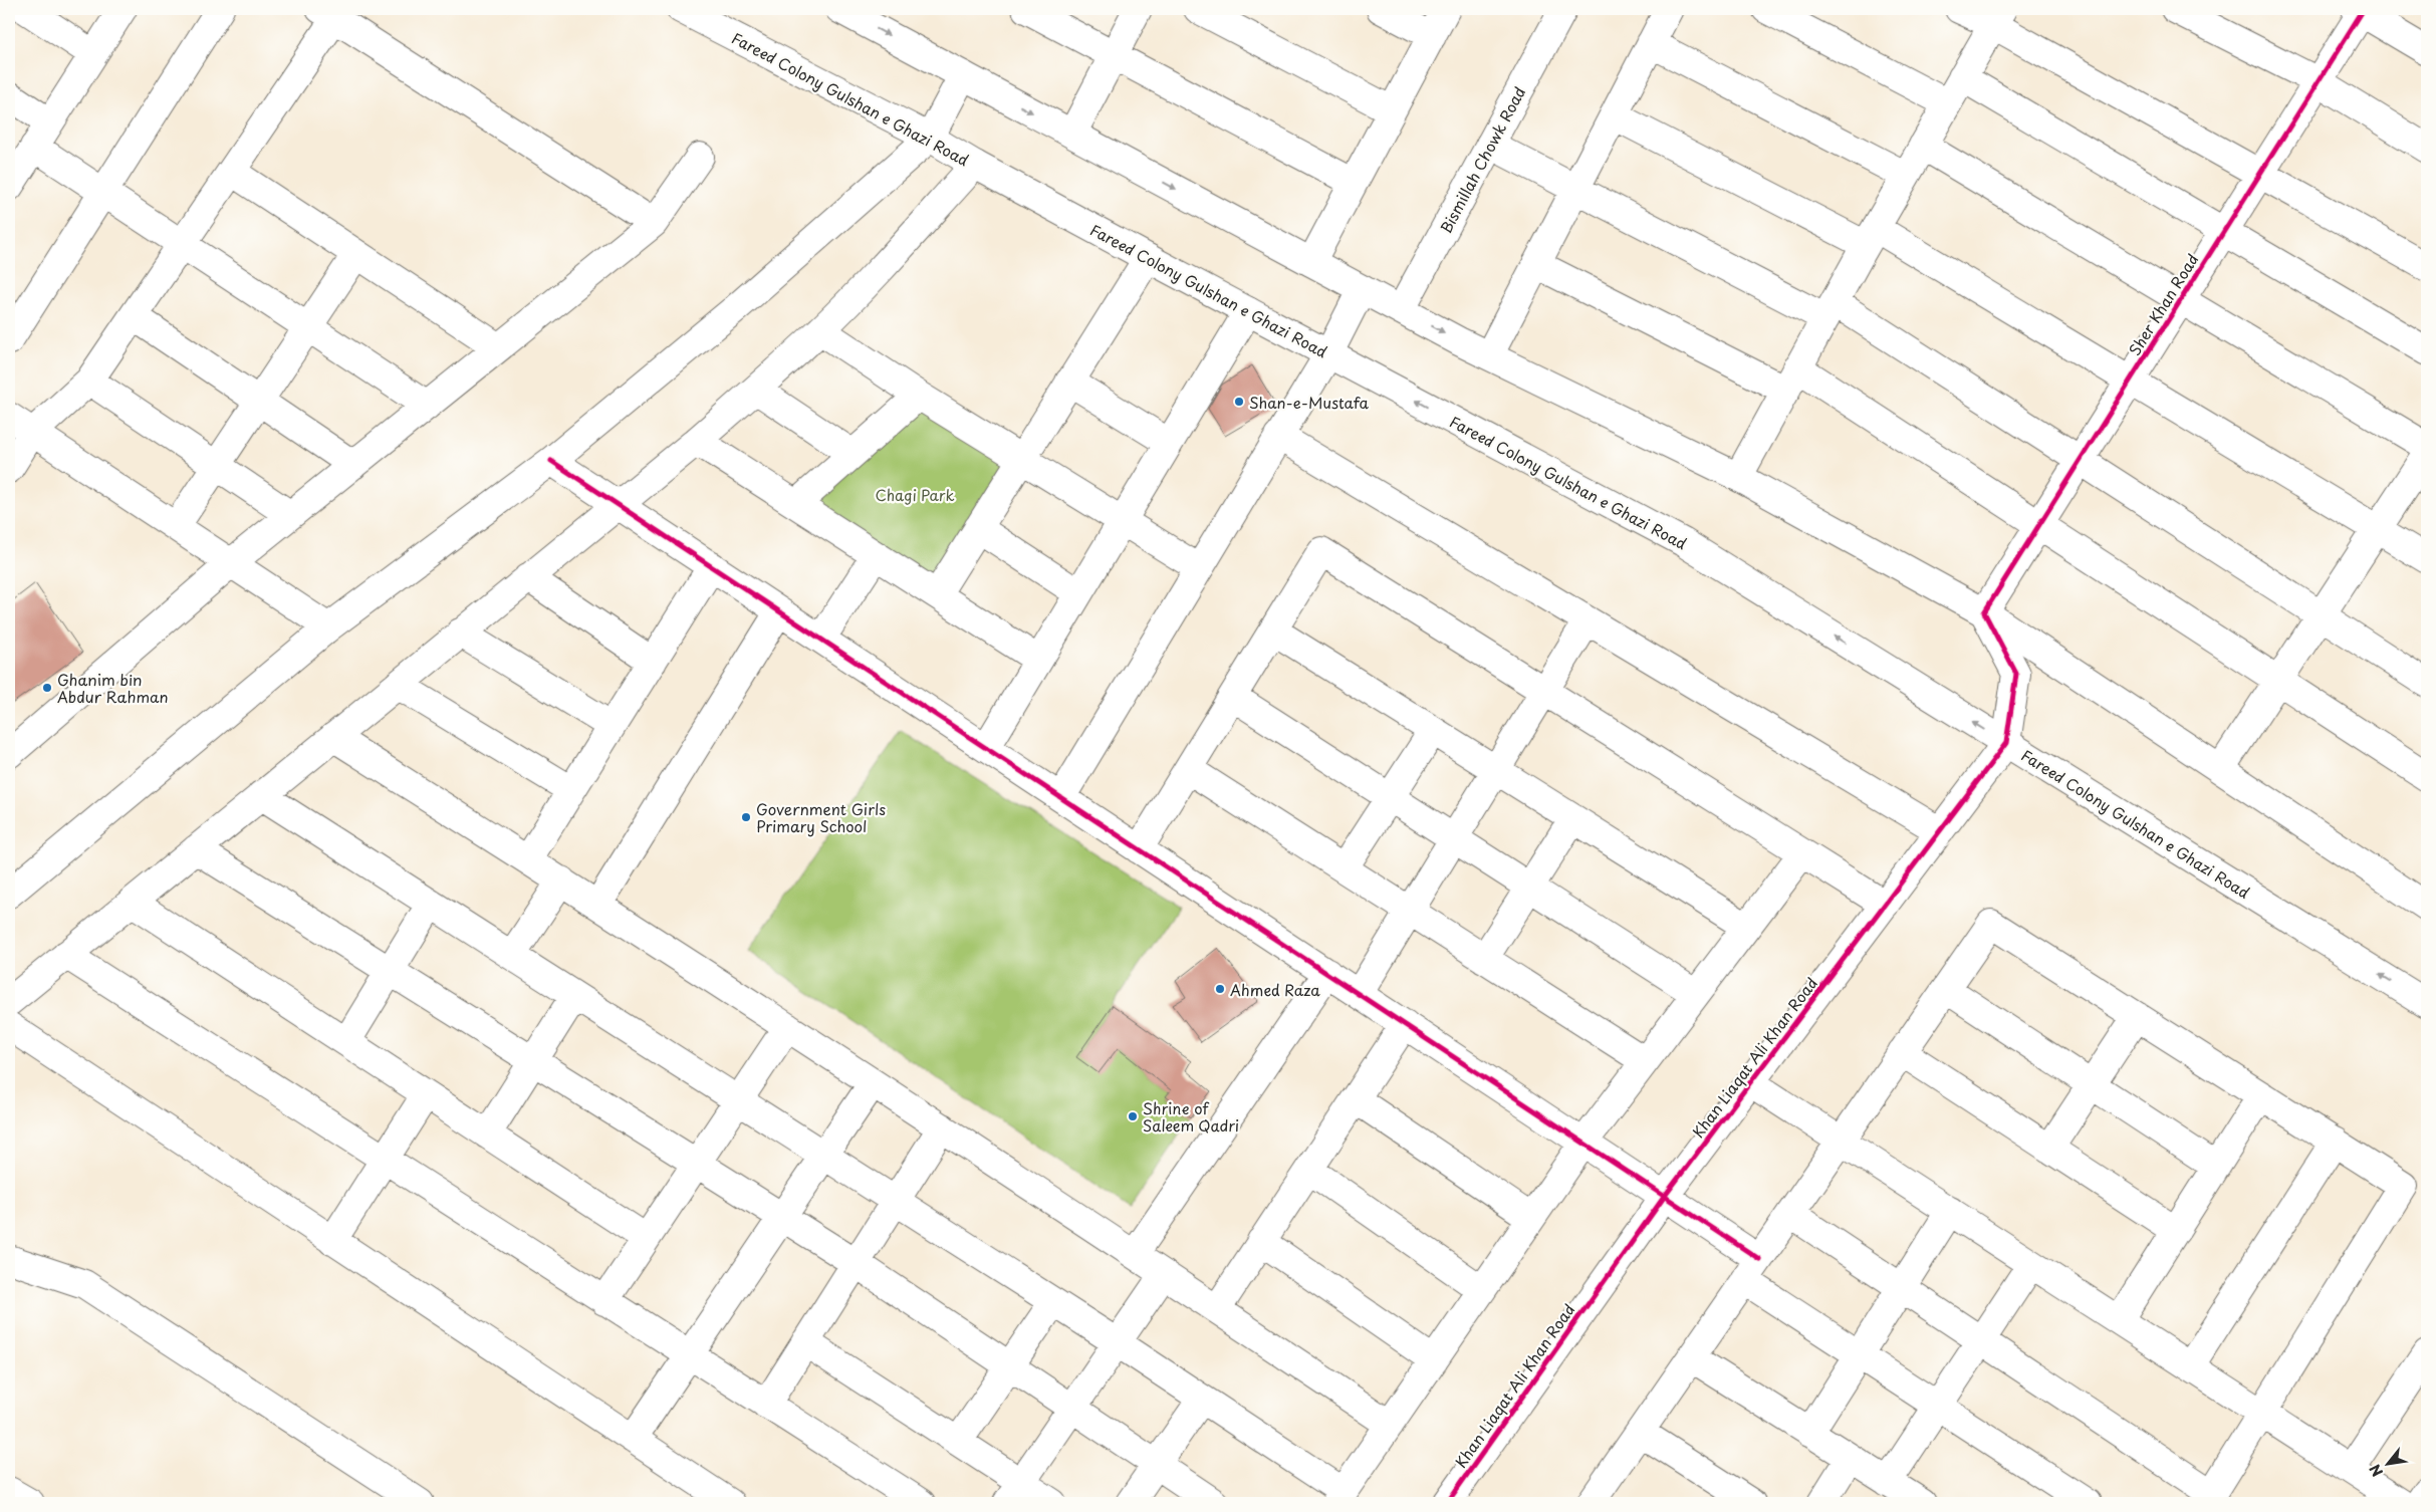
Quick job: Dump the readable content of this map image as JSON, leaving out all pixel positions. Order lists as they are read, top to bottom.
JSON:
{
  "streets": {
    "street": [
      "Fareed Colony Gulshan e Ghazi Road",
      "Bismillah Chowk Road",
      "Sher Khan Road",
      "Khan Liaqat Ali Khan Road"
    ]
  },
  "crossings": [
    ["Fareed Colony Gulshan e Ghazi Road", "Khan Liaqat Ali Khan Road"],
    ["Sher Khan Road", "Khan Liaqat Ali Khan Road"]
  ],
  "parks": ["Chagi Park"],
  "places": [
    "Shan-e-Mustafa",
    "Ghanim bin Abdur Rahman",
    "Government Girls Primary School",
    "Ahmed Raza",
    "Shrine of Saleem Qadri"
  ],
  "north": "bottom left"
}
